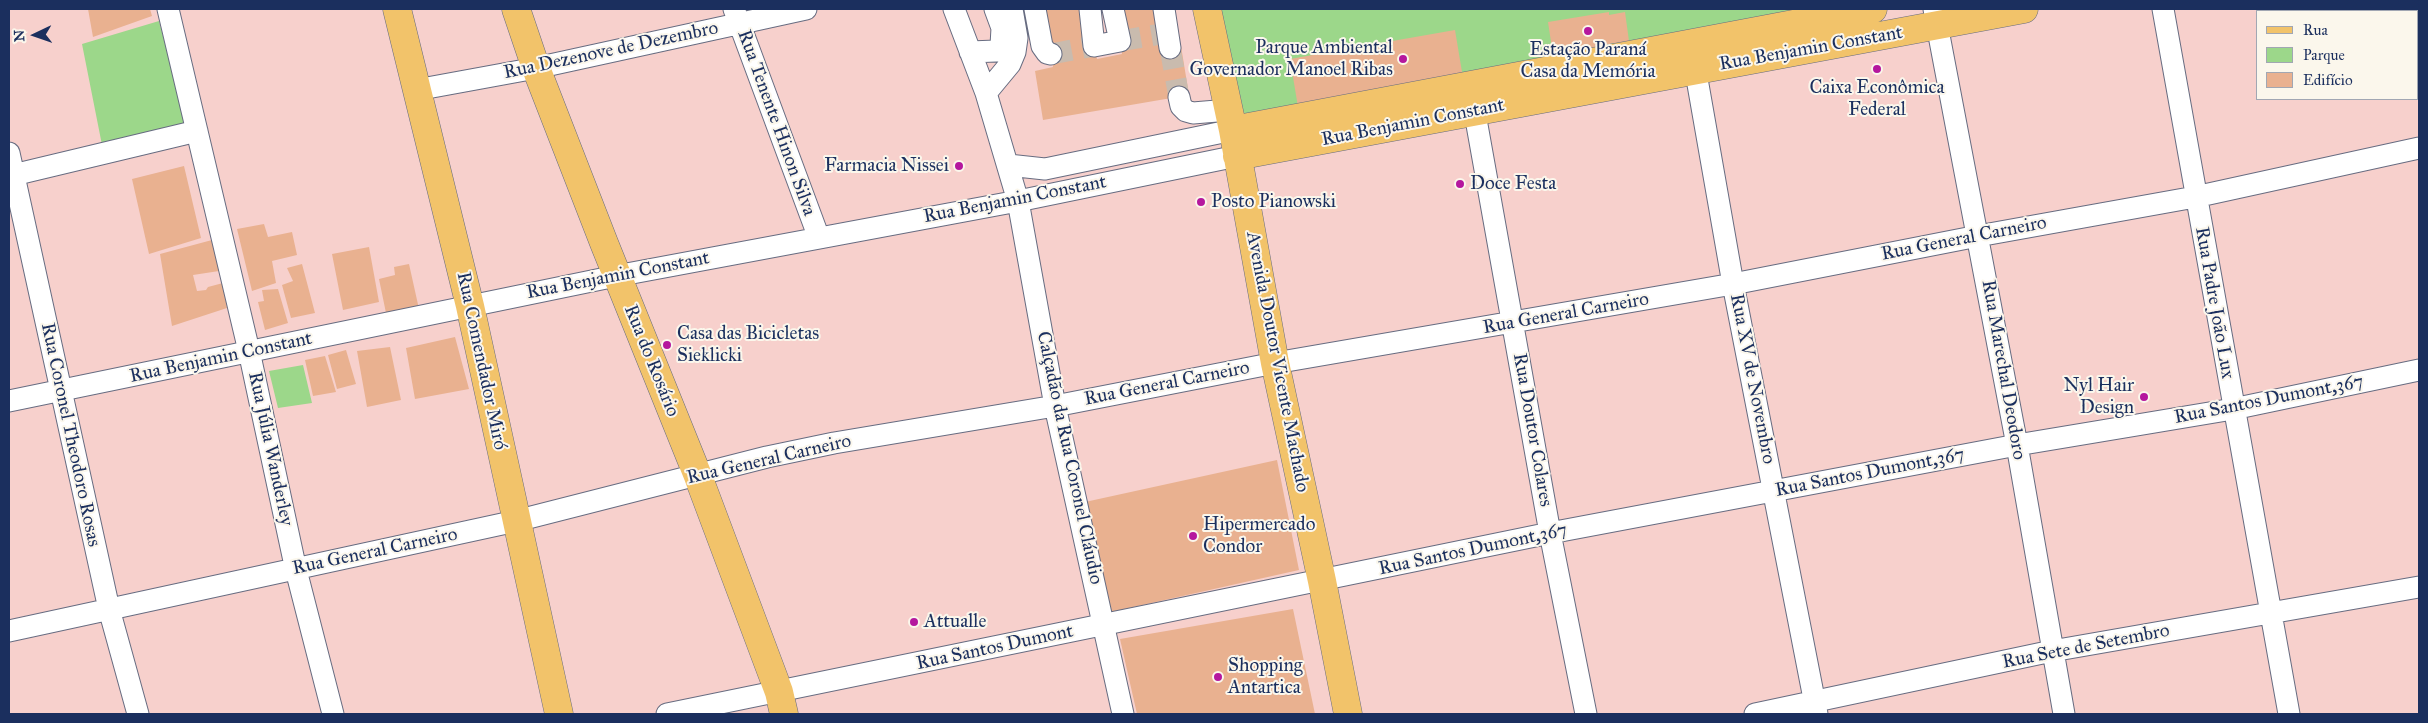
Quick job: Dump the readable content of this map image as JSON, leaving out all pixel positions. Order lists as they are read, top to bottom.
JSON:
{
  "streets": {
    "main road": [
      "Rua Benjamin Constant",
      "Rua Comendador Miró",
      "Rua do Rosário",
      "Avenida Doutor Vicente Machado"
    ],
    "street": [
      "Rua Dezenove de Dezembro",
      "Rua Tenente Hinon Silva",
      "Rua General Carneiro",
      "Rua Padre João Lux",
      "Rua Marechal Deodoro",
      "Rua XV de Novembro",
      "Rua Santos Dumont,367",
      "Rua Doutor Colares",
      "Rua Coronel Theodoro Rosas",
      "Rua Júlia Wanderley",
      "Calçadão da Rua Coronel Cláudio",
      "Rua Sete de Setembro",
      "Rua Santos Dumont"
    ]
  },
  "crossings": [
    ["Rua Benjamin Constant", "Rua Tenente Hinon Silva"],
    ["Rua Benjamin Constant", "Rua Comendador Miró"],
    ["Rua Benjamin Constant", "Rua do Rosário"],
    ["Rua Benjamin Constant", "Avenida Doutor Vicente Machado"],
    ["Rua Benjamin Constant", "Rua Marechal Deodoro"],
    ["Rua Benjamin Constant", "Rua XV de Novembro"],
    ["Rua Benjamin Constant", "Rua Doutor Colares"],
    ["Rua Benjamin Constant", "Rua Coronel Theodoro Rosas"],
    ["Rua Benjamin Constant", "Rua Júlia Wanderley"],
    ["Rua Benjamin Constant", "Calçadão da Rua Coronel Cláudio"],
    ["Rua Dezenove de Dezembro", "Rua Tenente Hinon Silva"],
    ["Rua Dezenove de Dezembro", "Rua Comendador Miró"],
    ["Rua Dezenove de Dezembro", "Rua do Rosário"],
    ["Rua General Carneiro", "Rua Padre João Lux"],
    ["Rua General Carneiro", "Rua Comendador Miró"],
    ["Rua General Carneiro", "Rua do Rosário"],
    ["Rua General Carneiro", "Avenida Doutor Vicente Machado"],
    ["Rua General Carneiro", "Rua Marechal Deodoro"],
    ["Rua General Carneiro", "Rua XV de Novembro"],
    ["Rua General Carneiro", "Rua Doutor Colares"],
    ["Rua General Carneiro", "Rua Coronel Theodoro Rosas"],
    ["Rua General Carneiro", "Rua Júlia Wanderley"],
    ["Rua General Carneiro", "Calçadão da Rua Coronel Cláudio"],
    ["Rua Padre João Lux", "Rua Santos Dumont,367"],
    ["Rua Padre João Lux", "Rua Sete de Setembro"],
    ["Rua do Rosário", "Rua Santos Dumont"],
    ["Avenida Doutor Vicente Machado", "Rua Santos Dumont,367"],
    ["Avenida Doutor Vicente Machado", "Rua Santos Dumont"],
    ["Rua Marechal Deodoro", "Rua Santos Dumont,367"],
    ["Rua Marechal Deodoro", "Rua Sete de Setembro"],
    ["Rua XV de Novembro", "Rua Santos Dumont,367"],
    ["Rua XV de Novembro", "Rua Sete de Setembro"],
    ["Rua Santos Dumont,367", "Rua Doutor Colares"],
    ["Rua Santos Dumont,367", "Rua Santos Dumont"],
    ["Calçadão da Rua Coronel Cláudio", "Rua Santos Dumont"]
  ],
  "places": [
    "Estação Paraná Casa da Memória",
    "Parque Ambiental Governador Manoel Ribas",
    "Caixa Econômica Federal",
    "Farmacia Nissei",
    "Doce Festa",
    "Posto Pianowski",
    "Casa das Bicicletas Sieklicki",
    "Nyl Hair Design",
    "Hipermercado Condor",
    "Attualle",
    "Shopping Antartica"
  ],
  "legend": ["Rua", "Parque", "Edifício"],
  "north": "left"
}
